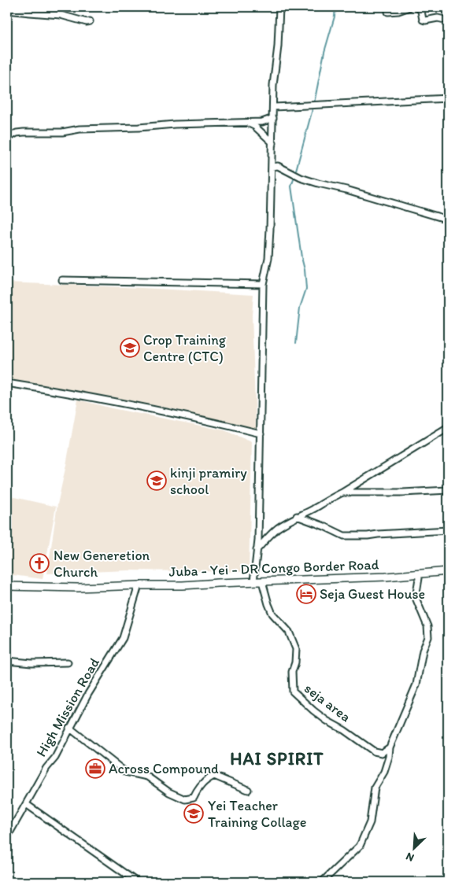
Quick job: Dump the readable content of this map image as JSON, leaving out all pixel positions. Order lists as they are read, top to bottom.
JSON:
{
  "streets": {
    "main road": ["Juba - Yei - DR Congo Border Road"],
    "street": ["seja area", "High Mission Road"]
  },
  "crossings": [
    ["Juba - Yei - DR Congo Border Road", "seja area"],
    ["Juba - Yei - DR Congo Border Road", "High Mission Road"]
  ],
  "districts": ["HAI SPIRIT"],
  "places": {
    "school or university": ["Crop Training Centre (CTC)", "kinji pramiry school", "Yei Teacher Training Collage"],
    "church": ["New Generetion Church"],
    "hotel": ["Seja Guest House"],
    "office": ["Across Compound"]
  },
  "north": "bottom left"
}
